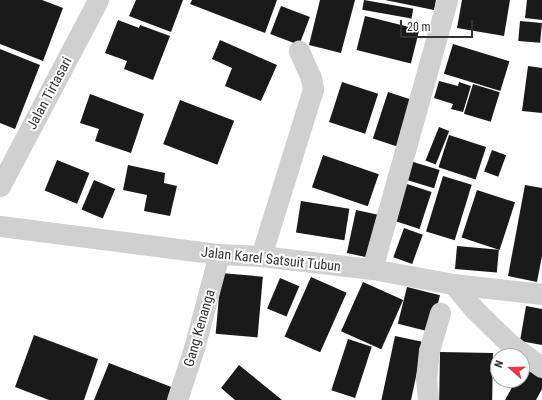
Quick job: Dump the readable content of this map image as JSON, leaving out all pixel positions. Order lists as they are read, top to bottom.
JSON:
{
  "streets": {
    "street": ["Jalan Tirtasari", "Jalan Karel Satsuit Tubun", "Gang Kenanga"]
  },
  "crossings": [
    ["Jalan Karel Satsuit Tubun", "Gang Kenanga"]
  ],
  "scale_bar": "20 m",
  "north": "left"
}
